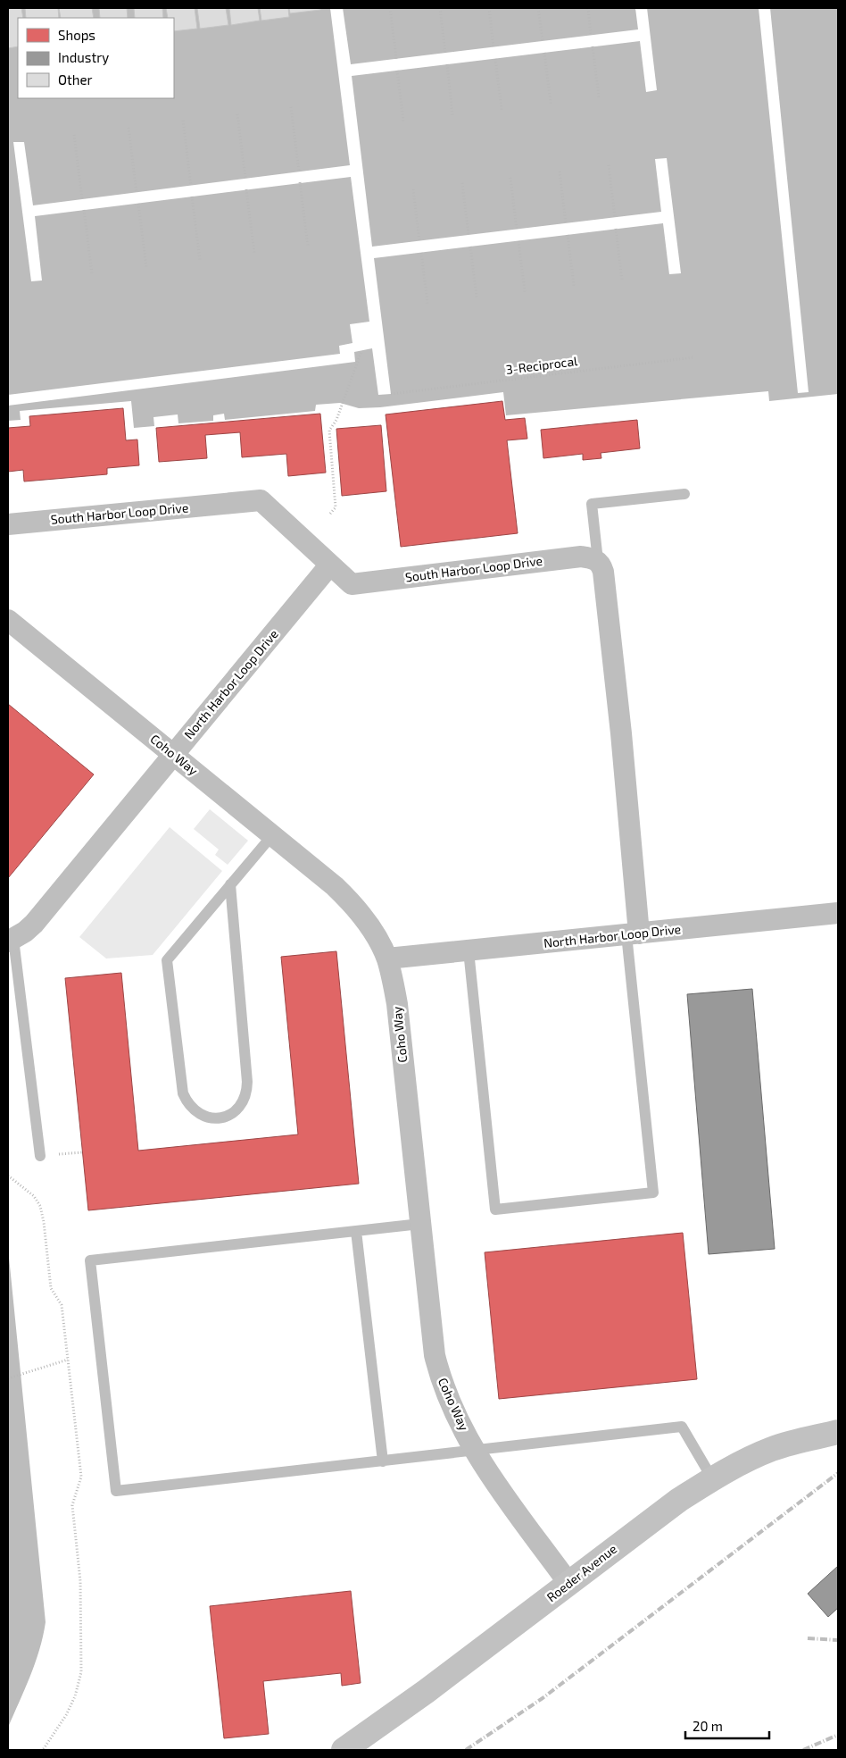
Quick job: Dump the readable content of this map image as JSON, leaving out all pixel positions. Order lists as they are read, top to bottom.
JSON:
{
  "streets": {
    "street": [
      "South Harbor Loop Drive",
      "North Harbor Loop Drive",
      "Coho Way",
      "Roeder Avenue"
    ],
    "path": ["3-Reciprocal"]
  },
  "crossings": [
    ["South Harbor Loop Drive", "North Harbor Loop Drive"],
    ["North Harbor Loop Drive", "Coho Way"],
    ["Coho Way", "Roeder Avenue"]
  ],
  "legend": ["Shops", "Industry", "Other"],
  "scale_bar": "20 m"
}
